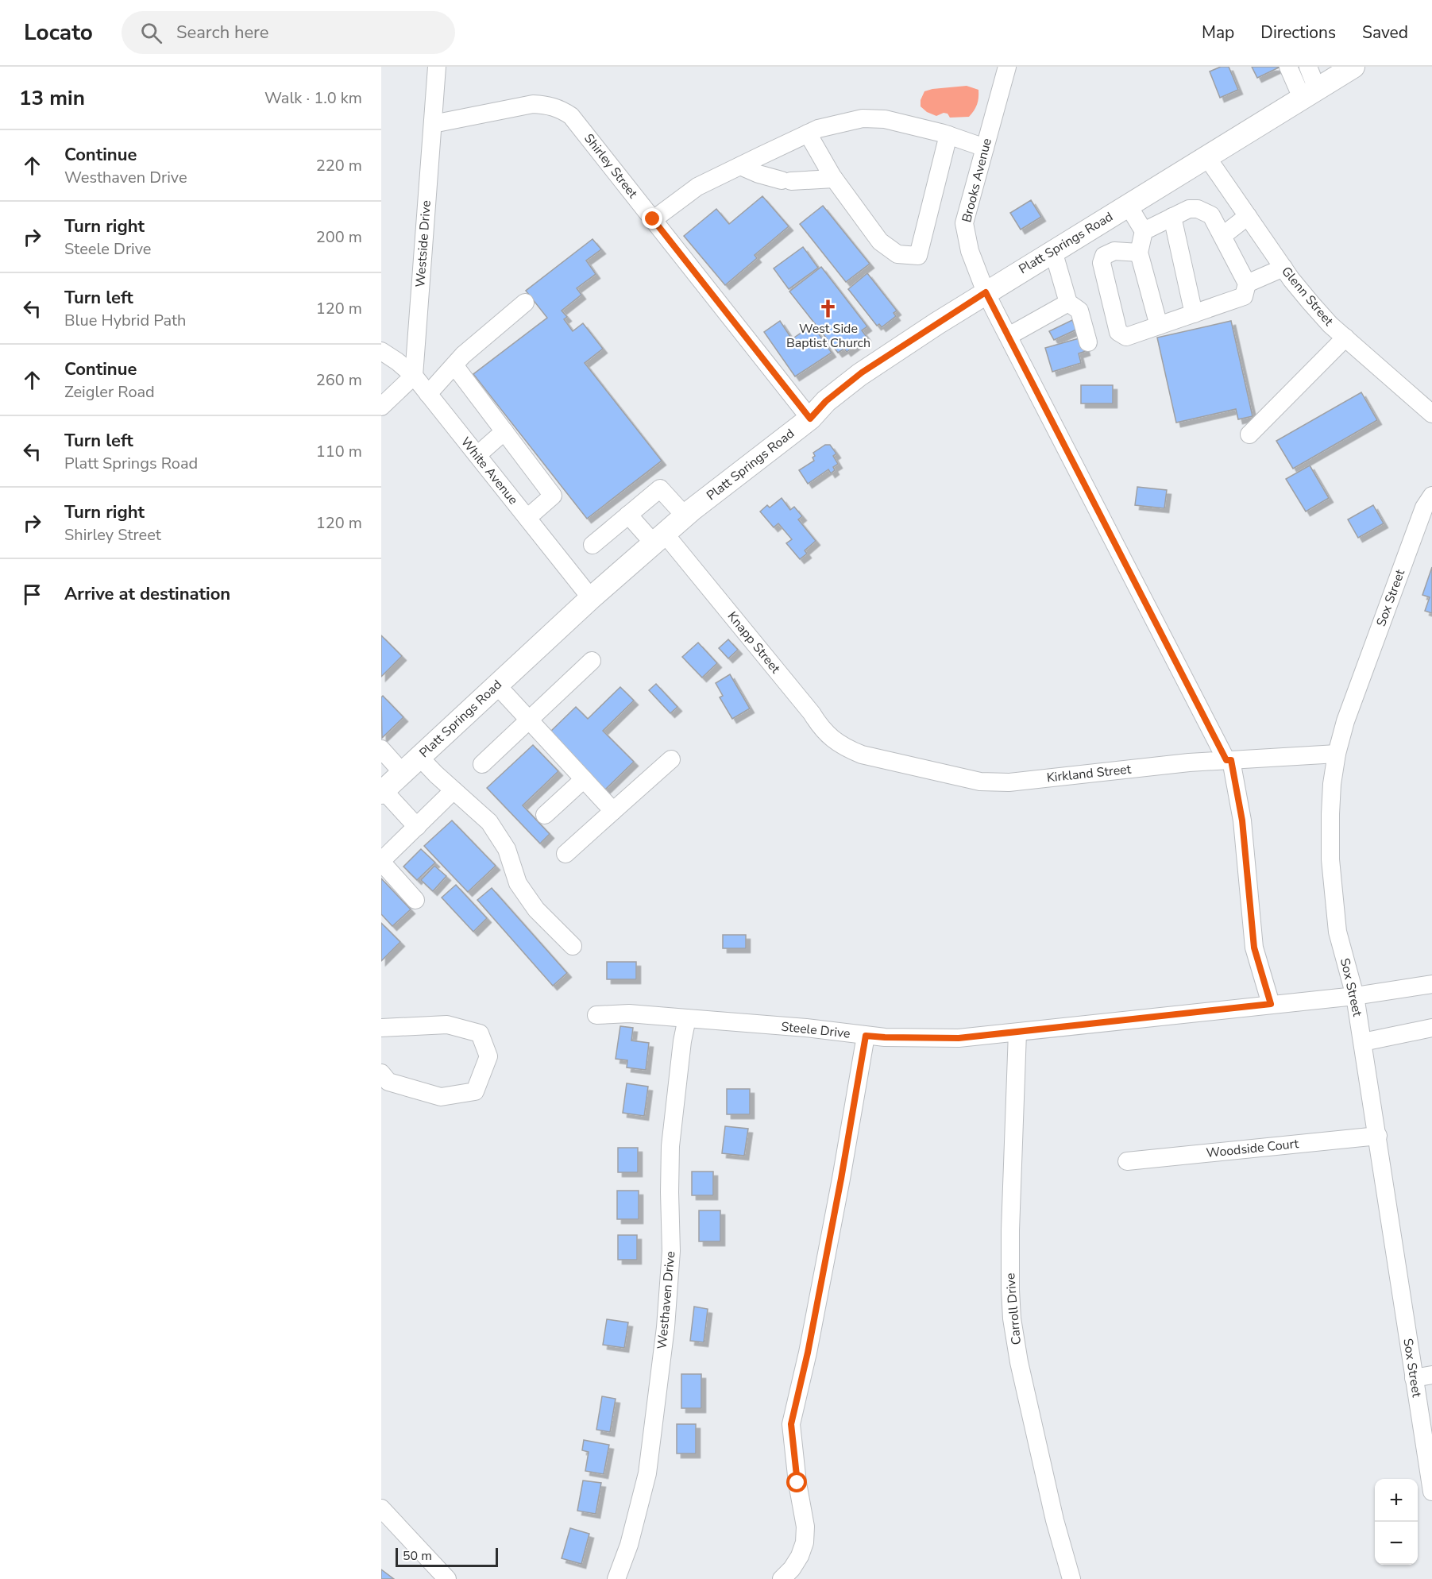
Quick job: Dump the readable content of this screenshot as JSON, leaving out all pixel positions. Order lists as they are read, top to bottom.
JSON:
{
  "streets": {
    "main road": ["Platt Springs Road"],
    "street": [
      "Shirley Street",
      "Brooks Avenue",
      "Westside Drive",
      "Glenn Street",
      "White Avenue",
      "Sox Street",
      "Knapp Street",
      "Kirkland Street",
      "Steele Drive",
      "Woodside Court",
      "Westhaven Drive",
      "Carroll Drive"
    ]
  },
  "crossings": [
    ["Shirley Street", "Platt Springs Road"],
    ["Shirley Street", "Westside Drive"],
    ["Brooks Avenue", "Platt Springs Road"],
    ["Brooks Avenue", "Kirkland Street"],
    ["Brooks Avenue", "Steele Drive"],
    ["Platt Springs Road", "Glenn Street"],
    ["Platt Springs Road", "White Avenue"],
    ["Platt Springs Road", "Knapp Street"],
    ["Westside Drive", "White Avenue"],
    ["Sox Street", "Kirkland Street"],
    ["Sox Street", "Steele Drive"],
    ["Sox Street", "Woodside Court"],
    ["Knapp Street", "Kirkland Street"],
    ["Steele Drive", "Westhaven Drive"],
    ["Steele Drive", "Carroll Drive"]
  ],
  "places": {
    "church": ["West Side Baptist Church"]
  },
  "scale_bar": "50 m",
  "page": {
    "header": "Locato",
    "search": "Search here",
    "nav": ["Map", "Directions", "Saved"],
    "heading": ["13 min", "Walk · 1.0 km"],
    "list": [
      ["Continue", "Westhaven Drive", "220 m"],
      ["Turn right", "Steele Drive", "200 m"],
      ["Turn left", "Blue Hybrid Path", "120 m"],
      ["Continue", "Zeigler Road", "260 m"],
      ["Turn left", "Platt Springs Road", "110 m"],
      ["Turn right", "Shirley Street", "120 m"],
      "Arrive at destination"
    ],
    "map_buttons": ["+", "−"],
    "scale": "50 m"
  }
}
